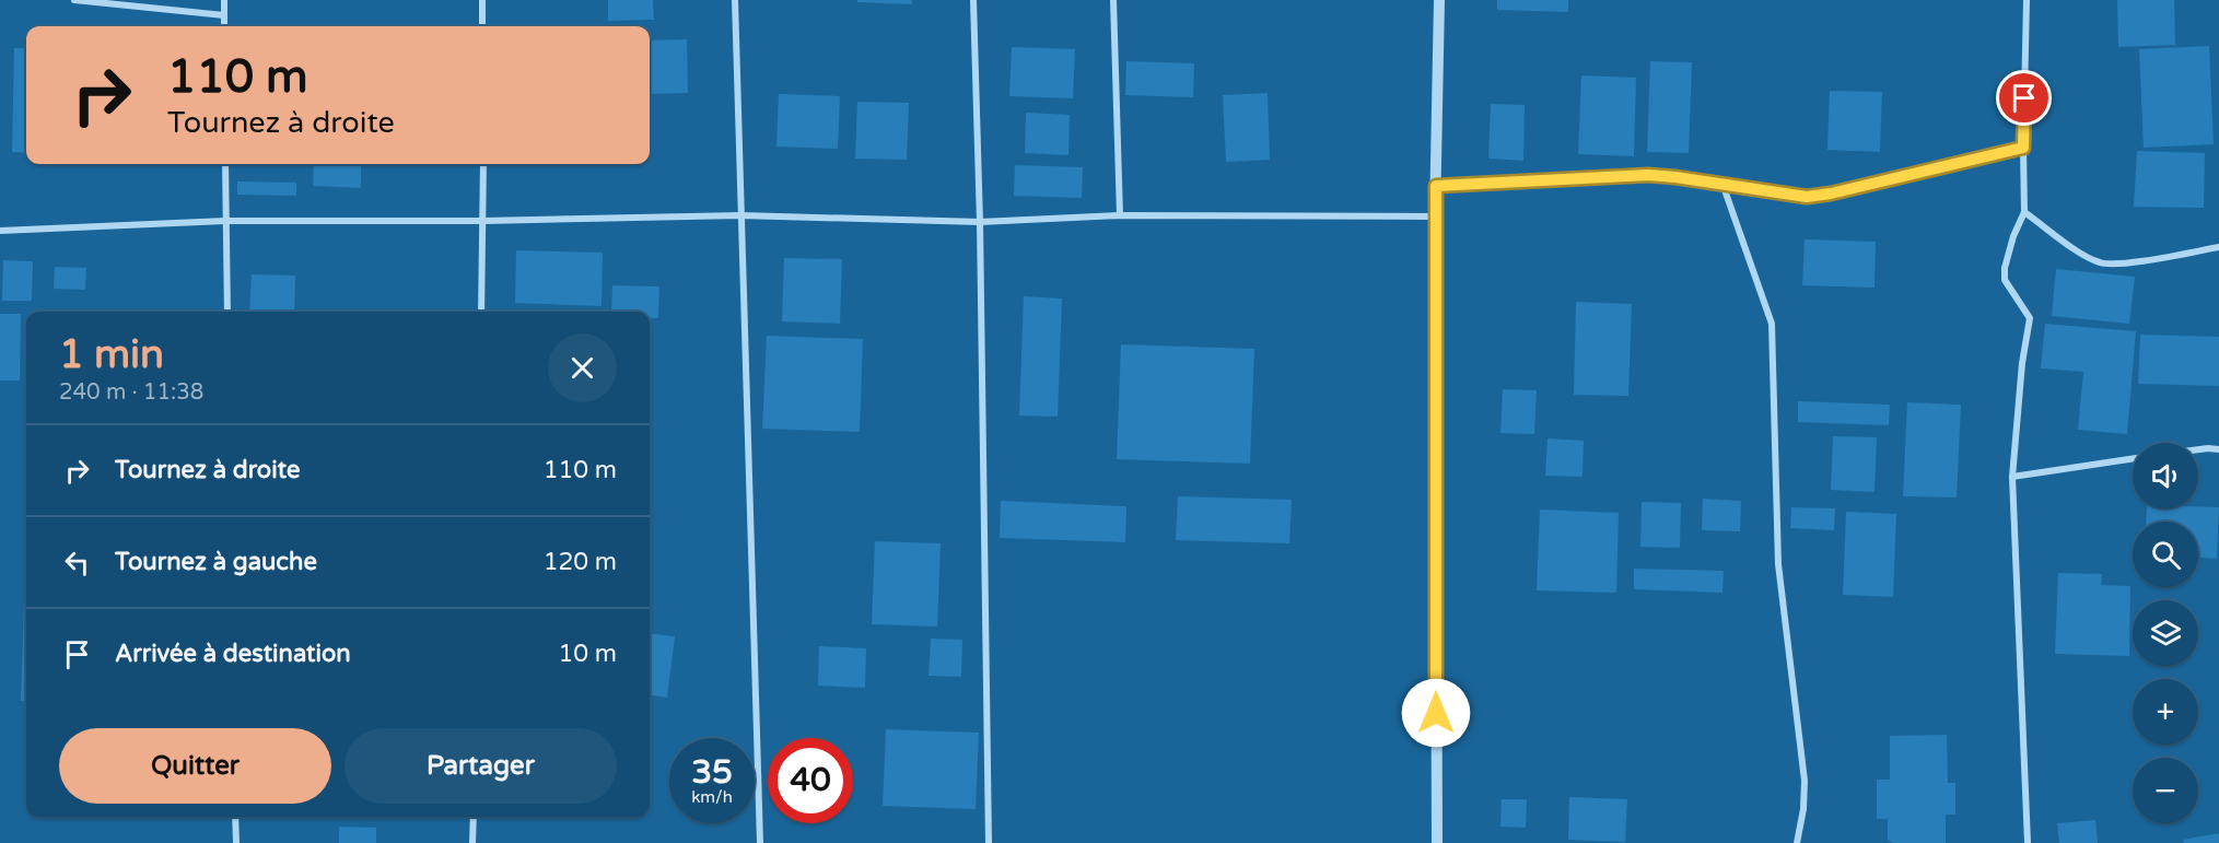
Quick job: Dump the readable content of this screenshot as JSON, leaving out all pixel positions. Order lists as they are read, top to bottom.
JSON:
{
  "page": {
    "turn": ["110 m", "Tournez à droite"],
    "heading": ["1 min", "240 m · 11:38"],
    "list": [
      {
        "name": "Tournez à droite",
        "value": "110 m"
      },
      {
        "name": "Tournez à gauche",
        "value": "120 m"
      },
      {
        "name": "Arrivée à destination",
        "value": "10 m"
      }
    ],
    "map_buttons": ["+", "−"],
    "buttons": ["Quitter", "Partager"],
    "speed": "35 km/h",
    "limit": "40"
  }
}
